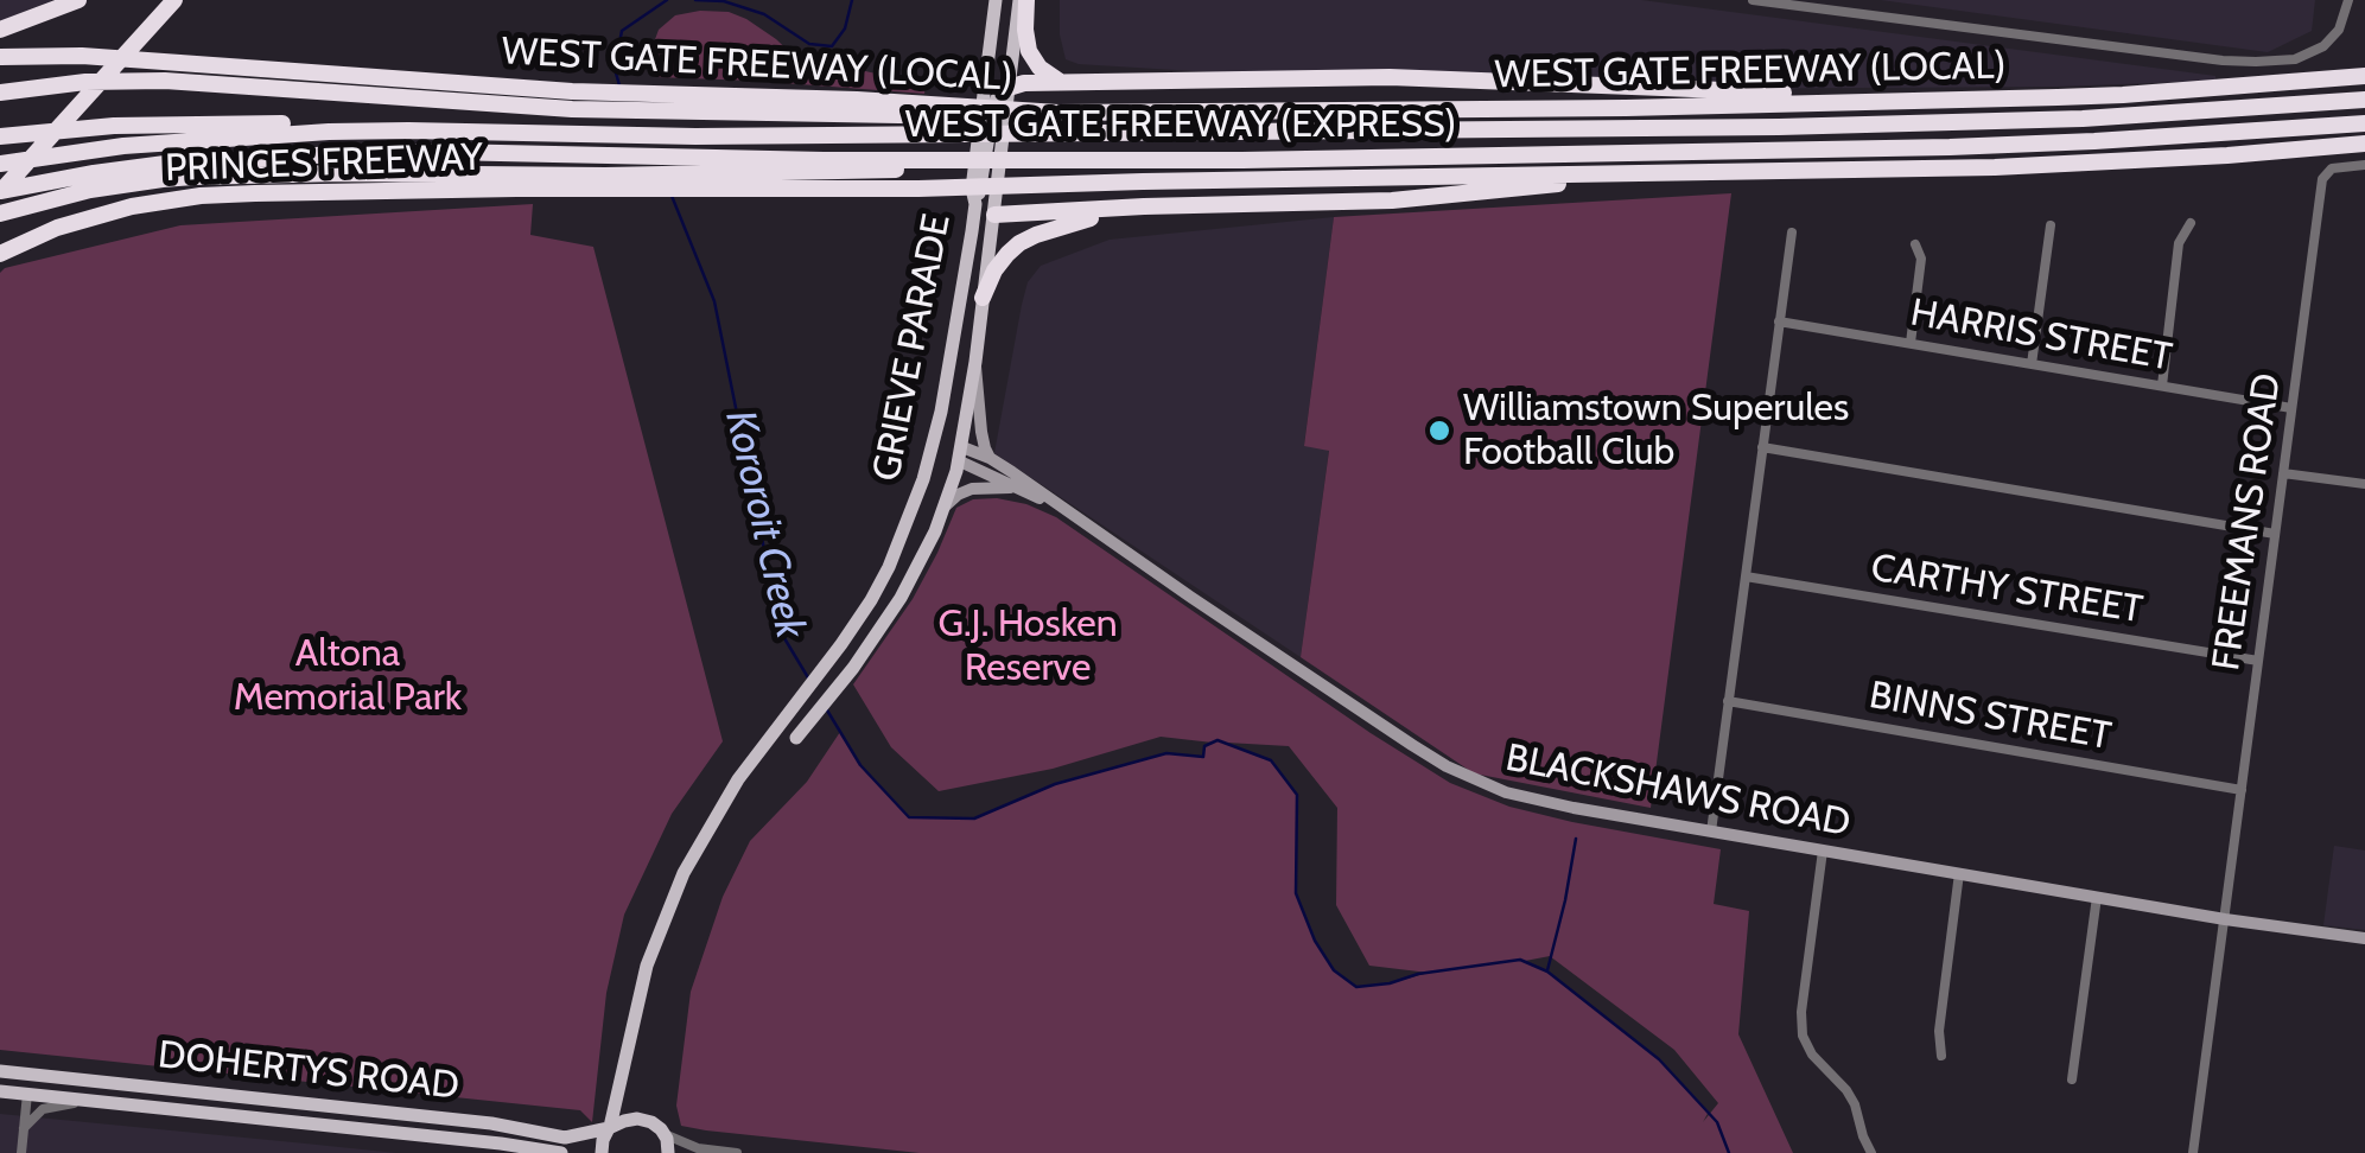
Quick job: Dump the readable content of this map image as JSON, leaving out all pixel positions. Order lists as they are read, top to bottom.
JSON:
{
  "streets": {
    "highway": ["WEST GATE FREEWAY (LOCAL)", "WEST GATE FREEWAY (EXPRESS)", "PRINCES FREEWAY"],
    "main road": ["GRIEVE PARADE", "BLACKSHAWS ROAD", "DOHERTYS ROAD"],
    "street": [
      "HARRIS STREET",
      "FREEMANS ROAD",
      "CARTHY STREET",
      "BINNS STREET"
    ]
  },
  "crossings": [
    ["HARRIS STREET", "FREEMANS ROAD"],
    ["GRIEVE PARADE", "BLACKSHAWS ROAD"],
    ["GRIEVE PARADE", "DOHERTYS ROAD"],
    ["FREEMANS ROAD", "CARTHY STREET"],
    ["FREEMANS ROAD", "BINNS STREET"],
    ["FREEMANS ROAD", "BLACKSHAWS ROAD"]
  ],
  "water": ["Kororoit Creek"],
  "parks": ["G.J. Hosken Reserve", "Altona Memorial Park"],
  "places": ["Williamstown Superules Football Club"]
}
